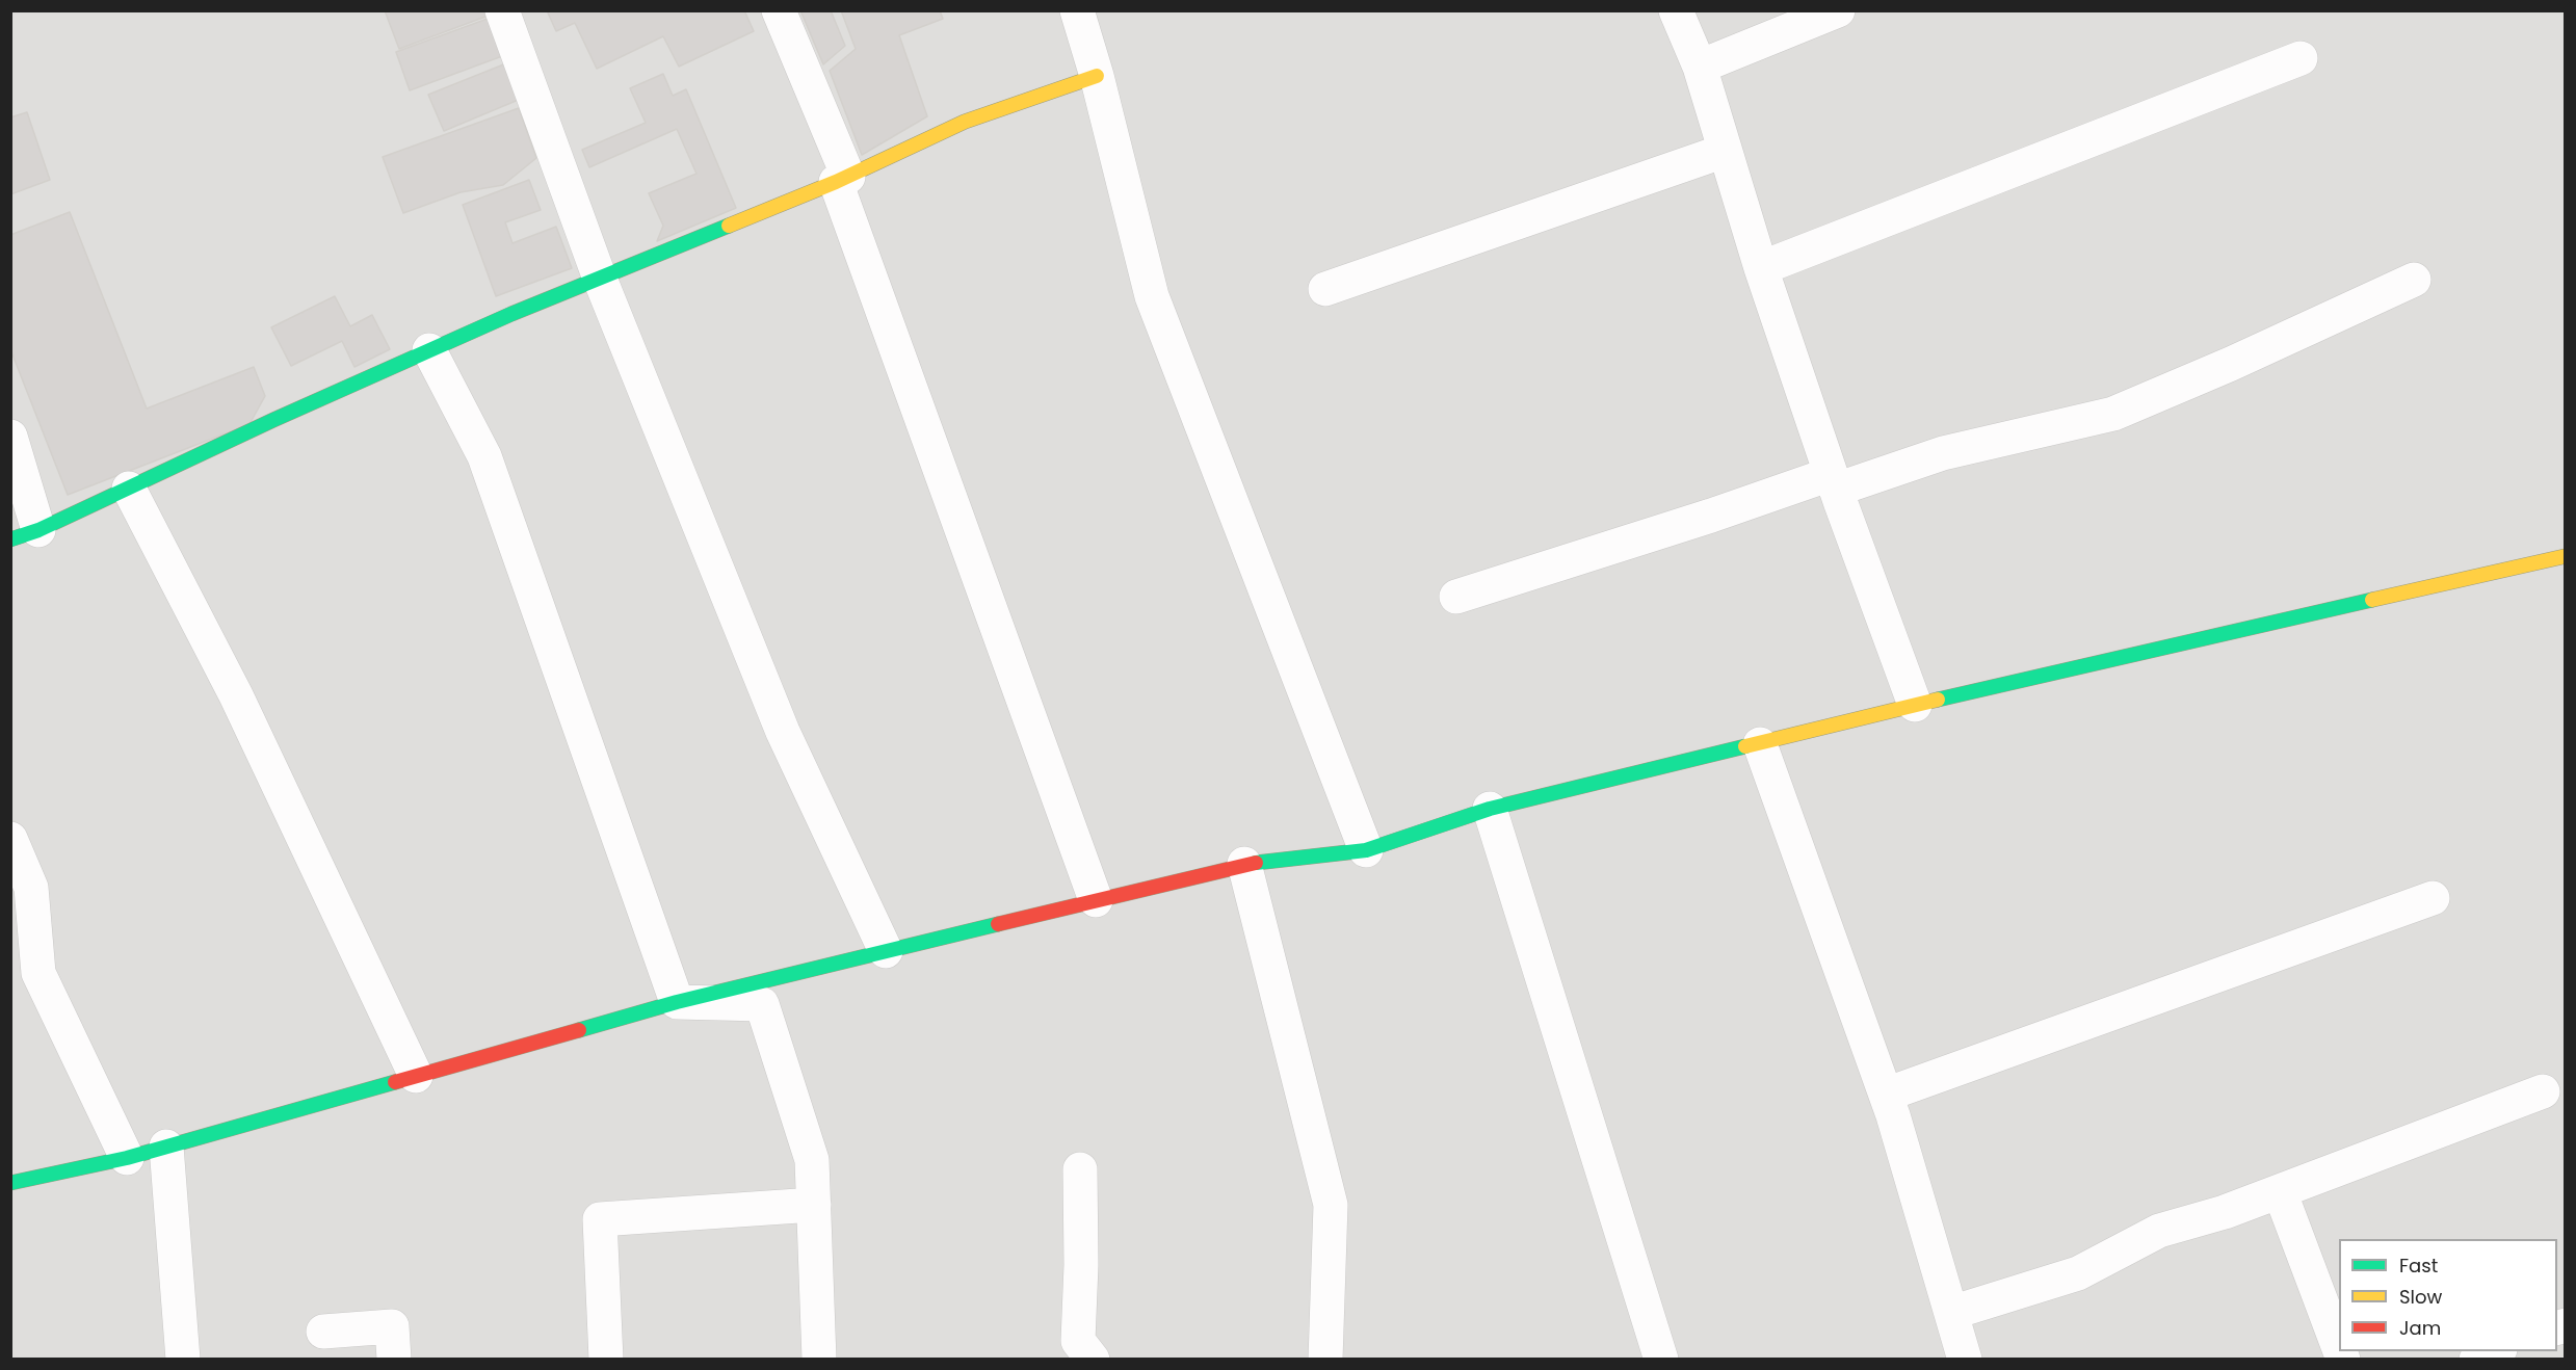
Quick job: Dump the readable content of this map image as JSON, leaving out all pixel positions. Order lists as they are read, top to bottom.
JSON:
{
  "legend": ["Fast", "Slow", "Jam"]
}
